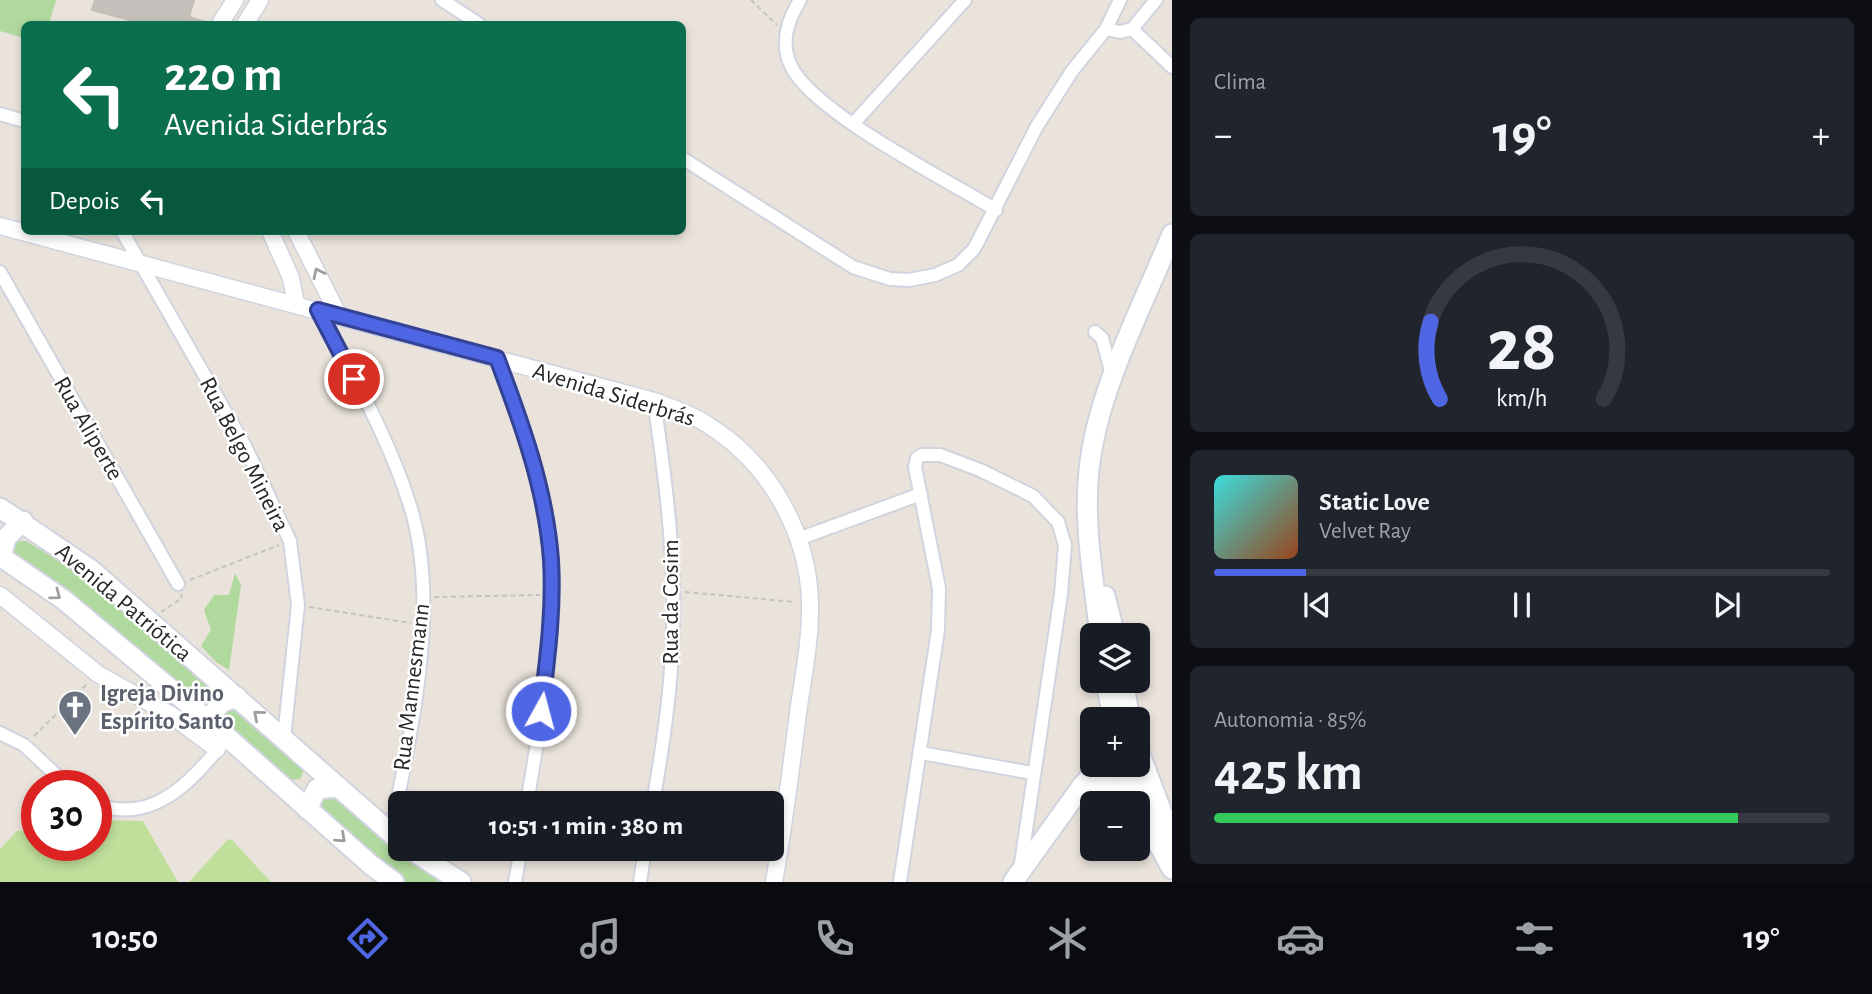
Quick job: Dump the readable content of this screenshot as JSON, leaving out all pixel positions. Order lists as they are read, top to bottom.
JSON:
{
  "streets": {
    "main road": ["Avenida Patriótica"],
    "street": [
      "Avenida Siderbrás",
      "Rua Aliperte",
      "Rua Belgo Mineira",
      "Rua da Cosim",
      "Rua Mannesmann"
    ]
  },
  "crossings": [
    ["Avenida Siderbrás", "Rua Belgo Mineira"],
    ["Avenida Siderbrás", "Rua da Cosim"],
    ["Avenida Siderbrás", "Rua Mannesmann"],
    ["Rua Belgo Mineira", "Avenida Patriótica"]
  ],
  "places": {
    "church": ["Igreja Divino Espírito Santo"]
  },
  "page": {
    "tile": [
      "Clima",
      ["Autonomia · 85%", "425 km"]
    ],
    "turn": ["220 m", "Avenida Siderbrás"],
    "heat": ["−", "19°", "+"],
    "then": "Depois",
    "song": ["Static Love", "Velvet Ray"],
    "map_buttons": ["+", "−"],
    "limit": "30",
    "trip": "10:51 · 1 min · 380 m",
    "tabs": ["10:50", "19°"],
    "gauge": ["28", "km/h"]
  }
}
